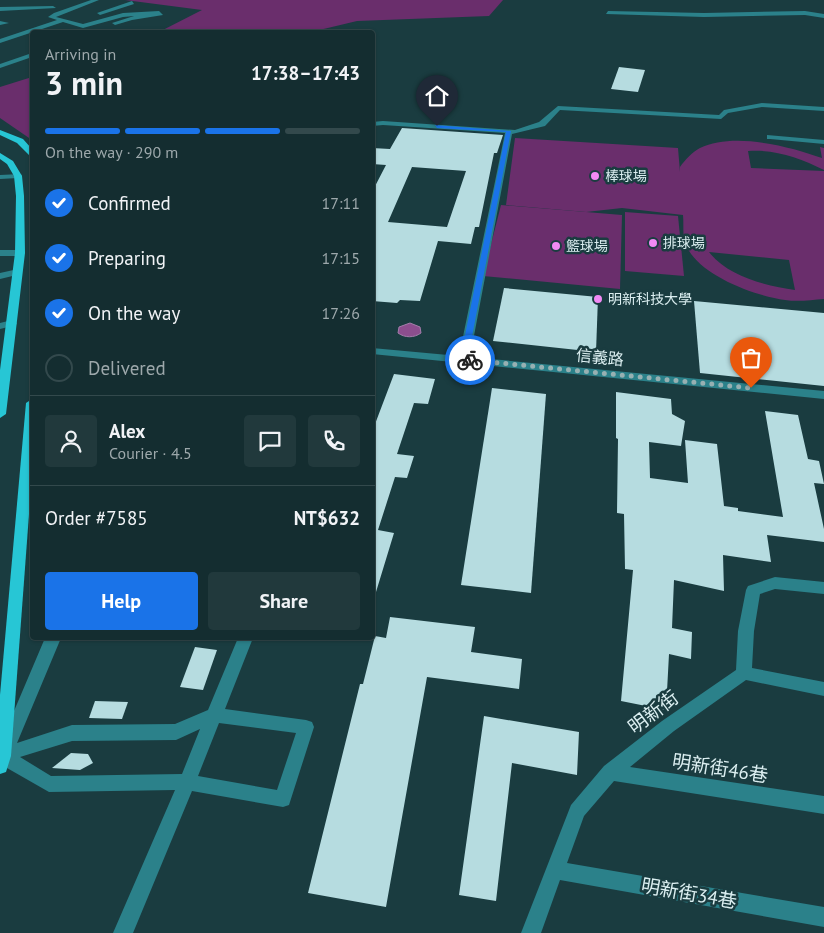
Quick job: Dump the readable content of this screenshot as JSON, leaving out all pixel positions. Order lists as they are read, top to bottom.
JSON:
{
  "streets": {
    "street": [
      "信義路",
      "明新街",
      "明新街46巷",
      "明新街34巷"
    ]
  },
  "crossings": [
    ["明新街", "明新街46巷"],
    ["明新街", "明新街34巷"]
  ],
  "places": [
    "棒球場",
    "排球場",
    "籃球場",
    "明新科技大學"
  ],
  "page": {
    "heading": ["3 min", "Arriving in", "17:38–17:43"],
    "panel": [
      "Alex",
      "Courier · 4.5",
      "Order #7585",
      "NT$632"
    ],
    "bar": "On the way · 290 m",
    "list": [
      ["Confirmed", "17:11"],
      ["Preparing", "17:15"],
      ["On the way", "17:26"],
      "Delivered"
    ],
    "buttons": ["Help", "Share"]
  }
}
